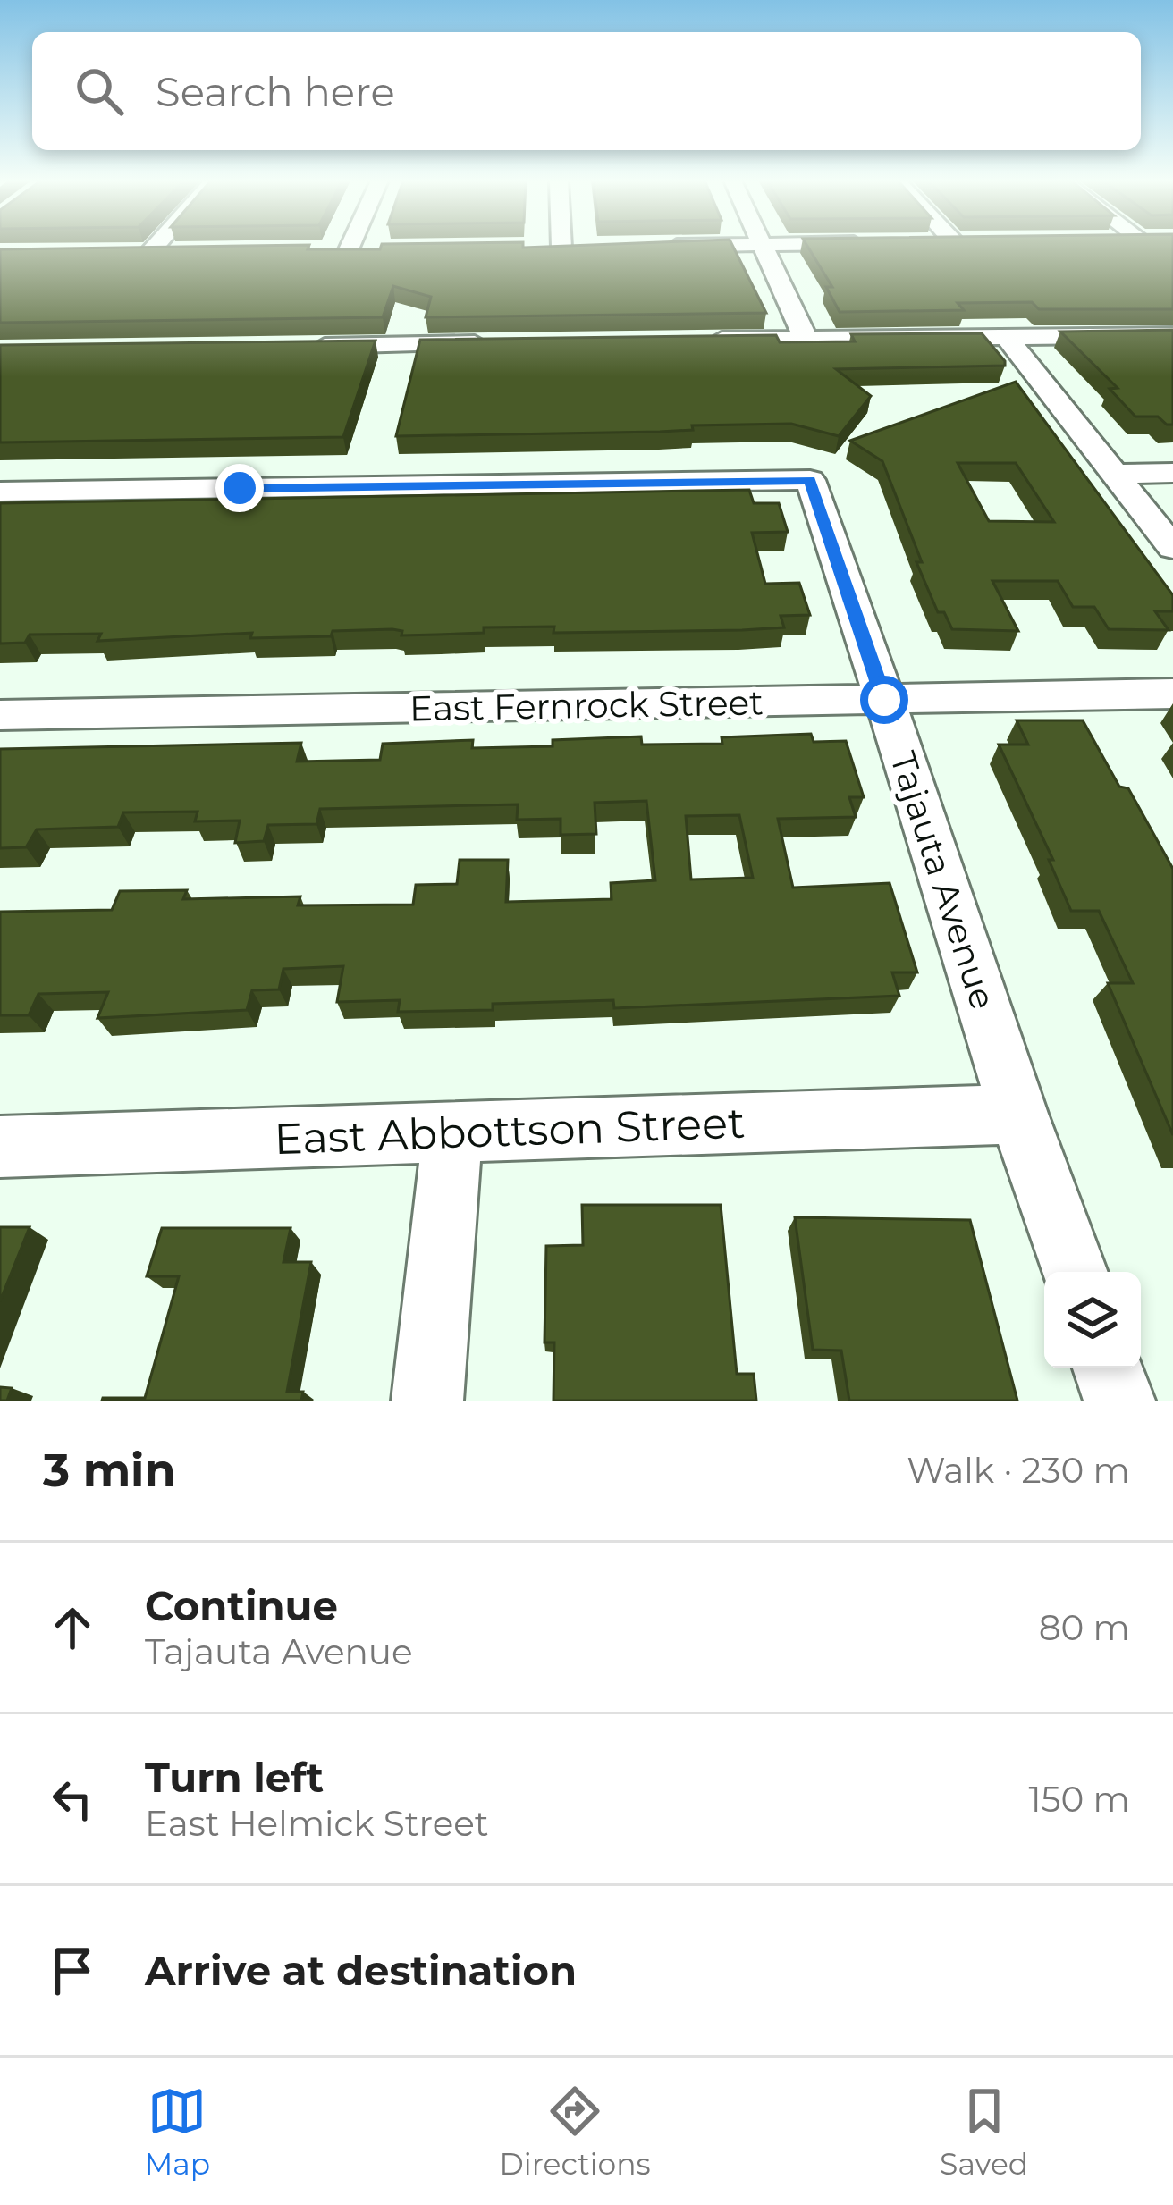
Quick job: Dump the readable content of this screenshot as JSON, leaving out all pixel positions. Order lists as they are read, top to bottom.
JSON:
{
  "streets": {
    "street": ["East Fernrock Street", "Tajauta Avenue", "East Abbottson Street"]
  },
  "crossings": [
    ["East Fernrock Street", "Tajauta Avenue"],
    ["Tajauta Avenue", "East Abbottson Street"]
  ],
  "page": {
    "search": "Search here",
    "heading": ["3 min", "Walk · 230 m"],
    "list": [
      ["Continue", "Tajauta Avenue", "80 m"],
      ["Turn left", "East Helmick Street", "150 m"],
      "Arrive at destination"
    ],
    "nav": ["Map", "Directions", "Saved"]
  }
}
